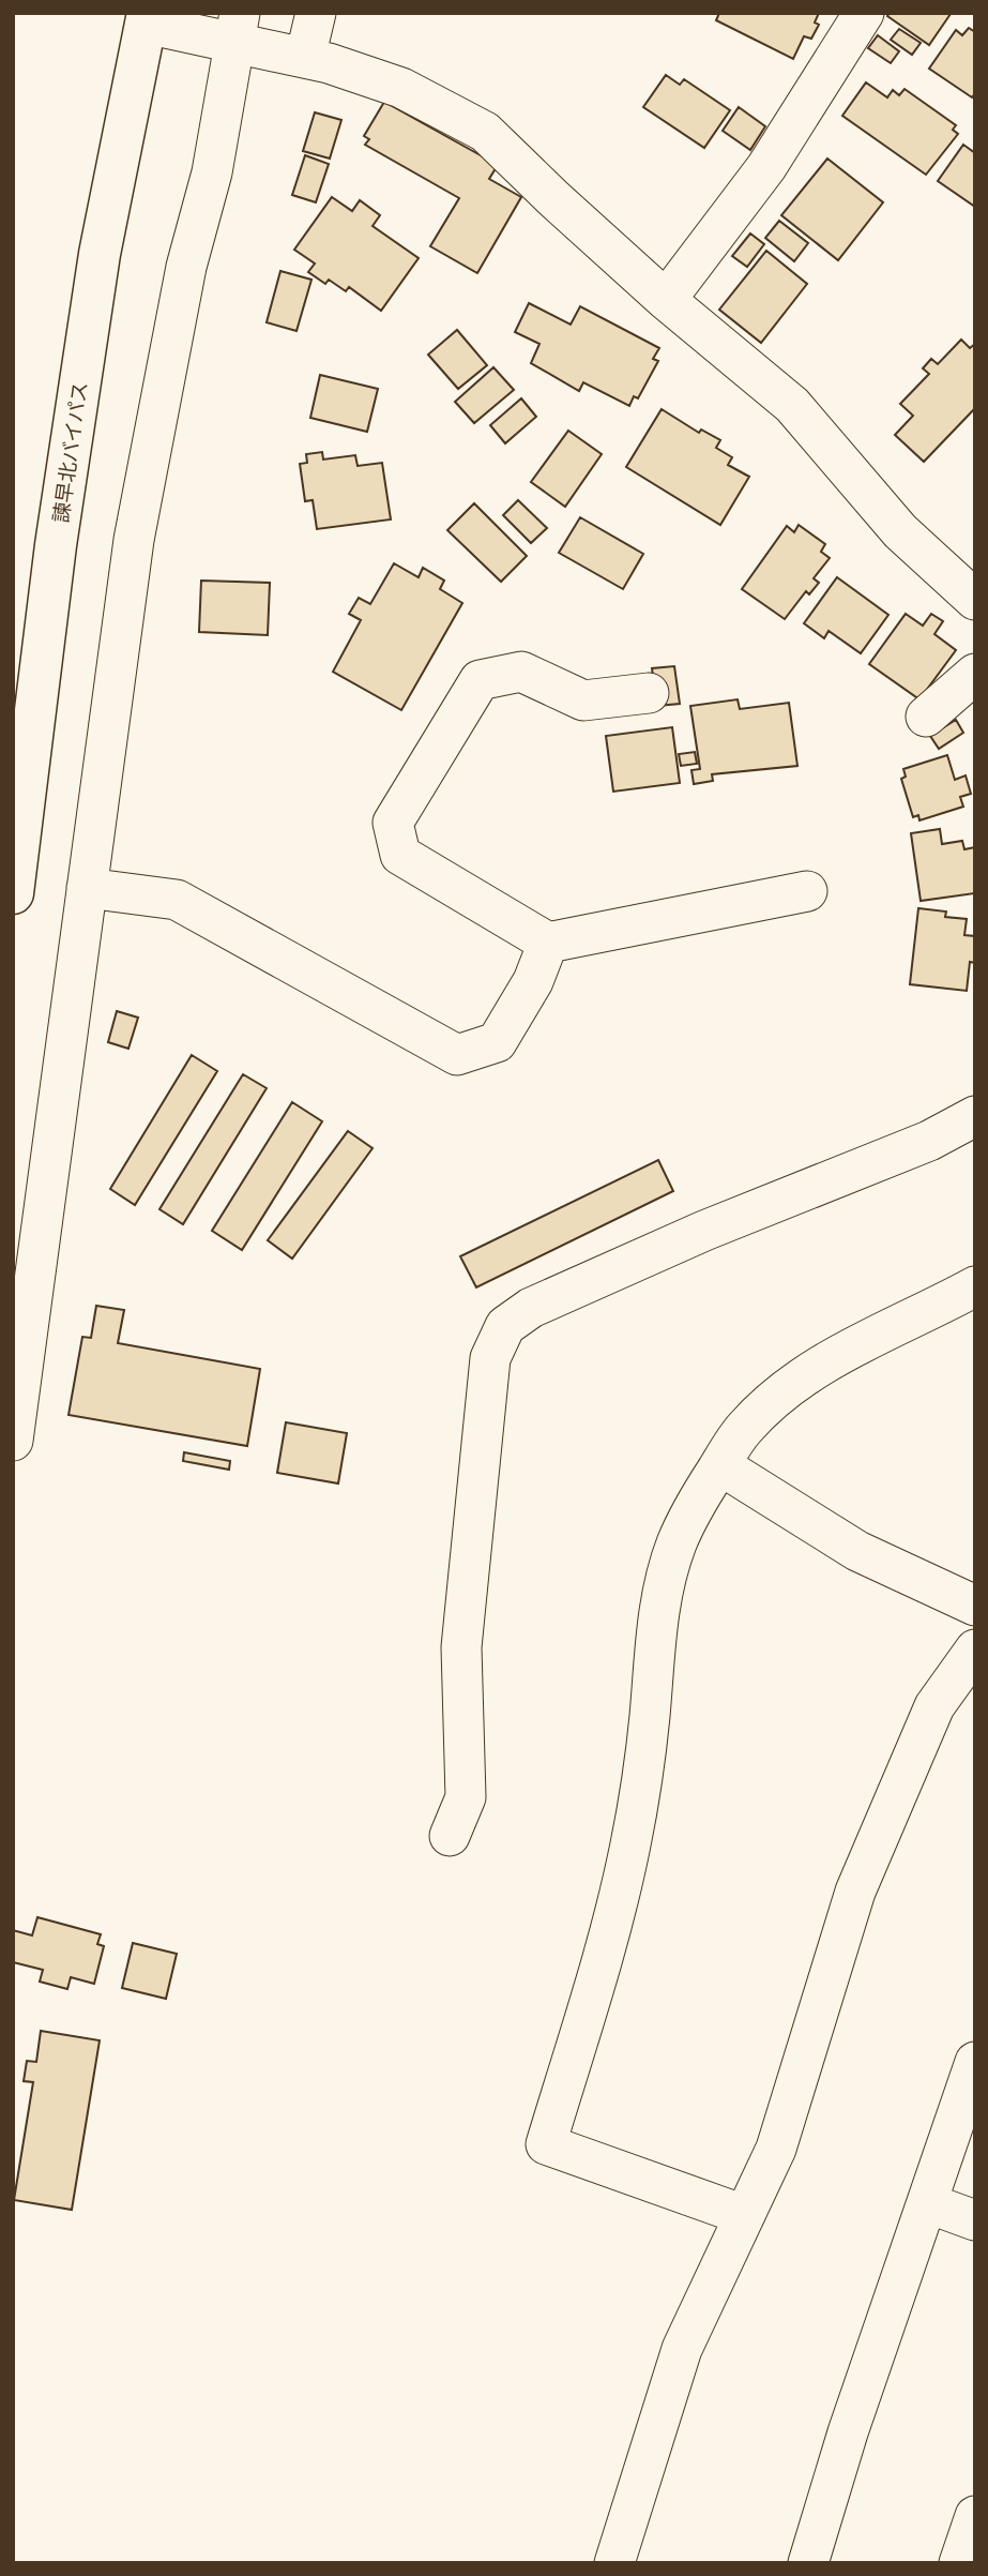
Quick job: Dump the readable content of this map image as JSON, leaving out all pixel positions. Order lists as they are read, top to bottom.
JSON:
{
  "streets": {
    "highway": ["諫早北バイパス"]
  }
}
